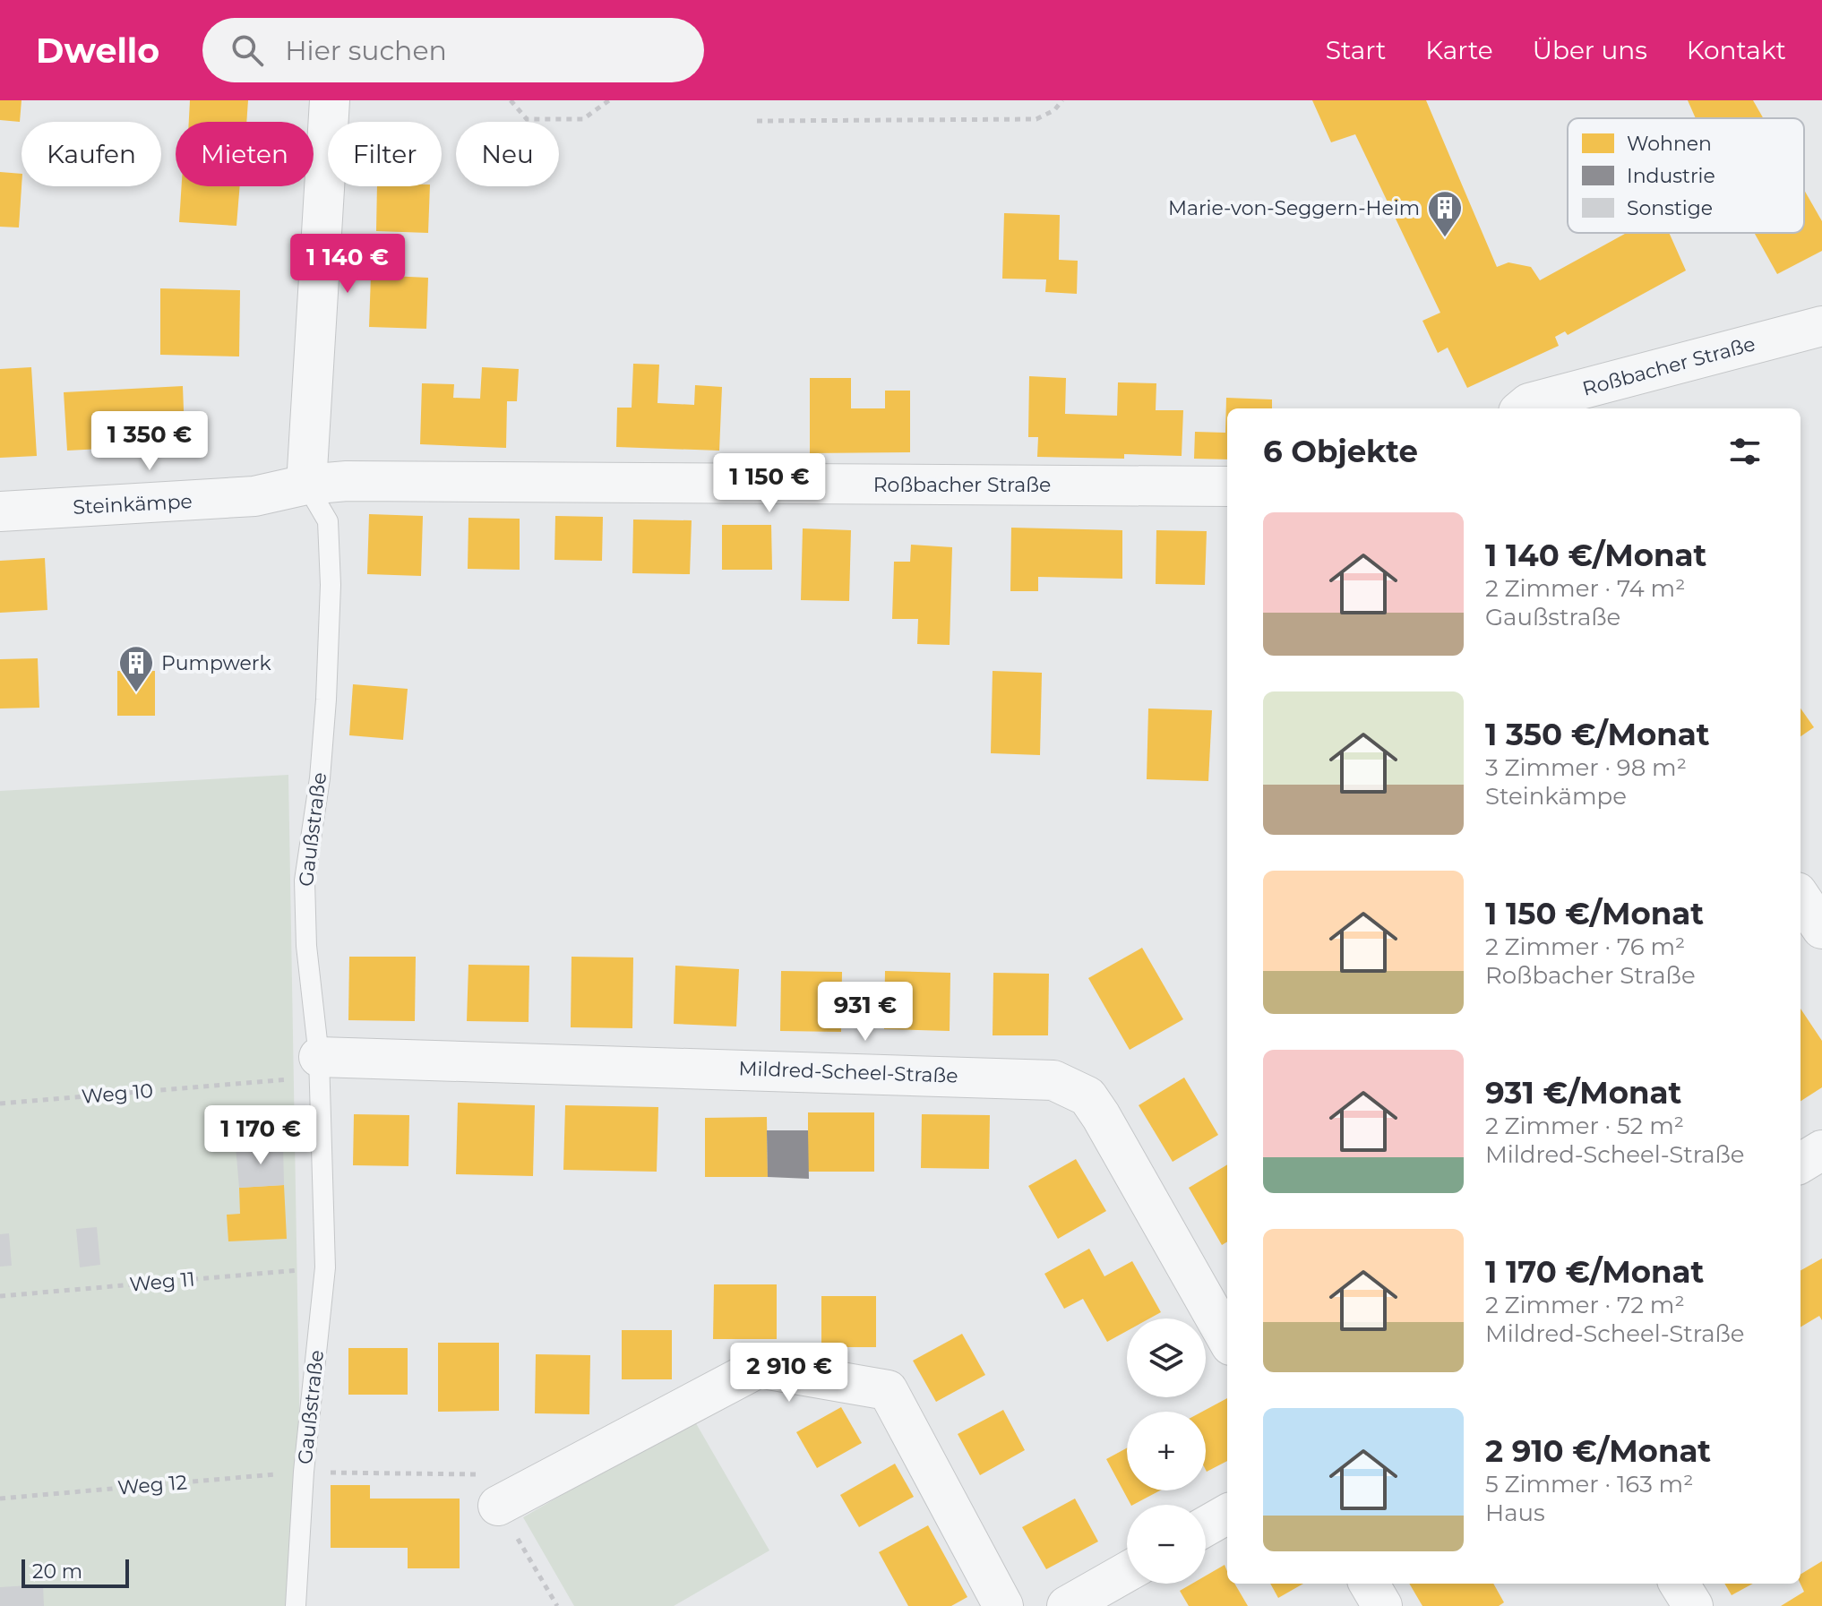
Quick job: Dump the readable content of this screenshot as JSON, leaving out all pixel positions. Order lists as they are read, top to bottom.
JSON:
{
  "streets": {
    "street": ["Roßbacher Straße", "Steinkämpe", "Mildred-Scheel-Straße"],
    "lane": ["Gaußstraße"],
    "path": ["Weg 10", "Weg 11", "Weg 12"]
  },
  "crossings": [
    ["Roßbacher Straße", "Steinkämpe"],
    ["Roßbacher Straße", "Gaußstraße"],
    ["Steinkämpe", "Gaußstraße"],
    ["Gaußstraße", "Mildred-Scheel-Straße"],
    ["Gaußstraße", "Weg 10"],
    ["Gaußstraße", "Weg 11"],
    ["Gaußstraße", "Weg 12"],
    ["Mildred-Scheel-Straße", "Weg 10"]
  ],
  "places": {
    "building": ["Marie-von-Seggern-Heim", "Pumpwerk"]
  },
  "legend": ["Wohnen", "Industrie", "Sonstige"],
  "scale_bar": "20 m",
  "page": {
    "header": "Dwello",
    "search": "Hier suchen",
    "nav": [
      "Start",
      "Karte",
      "Über uns",
      "Kontakt"
    ],
    "chip": [
      "Kaufen",
      "Mieten",
      "Filter",
      "Neu"
    ],
    "price": [
      "1 140 €",
      "1 350 €",
      "1 150 €",
      "931 €",
      "1 170 €",
      "2 910 €"
    ],
    "heading": "6 Objekte",
    "list": [
      {
        "name": "1 140 €/Monat",
        "note": "2 Zimmer · 74 m² · Gaußstraße"
      },
      {
        "name": "1 350 €/Monat",
        "note": "3 Zimmer · 98 m² · Steinkämpe"
      },
      {
        "name": "1 150 €/Monat",
        "note": "2 Zimmer · 76 m² · Roßbacher Straße"
      },
      {
        "name": "931 €/Monat",
        "note": "2 Zimmer · 52 m² · Mildred-Scheel-Straße"
      },
      {
        "name": "1 170 €/Monat",
        "note": "2 Zimmer · 72 m² · Mildred-Scheel-Straße"
      },
      {
        "name": "2 910 €/Monat",
        "note": "5 Zimmer · 163 m² · Haus"
      }
    ],
    "map_buttons": ["+", "−"],
    "scale": "20 m"
  }
}
